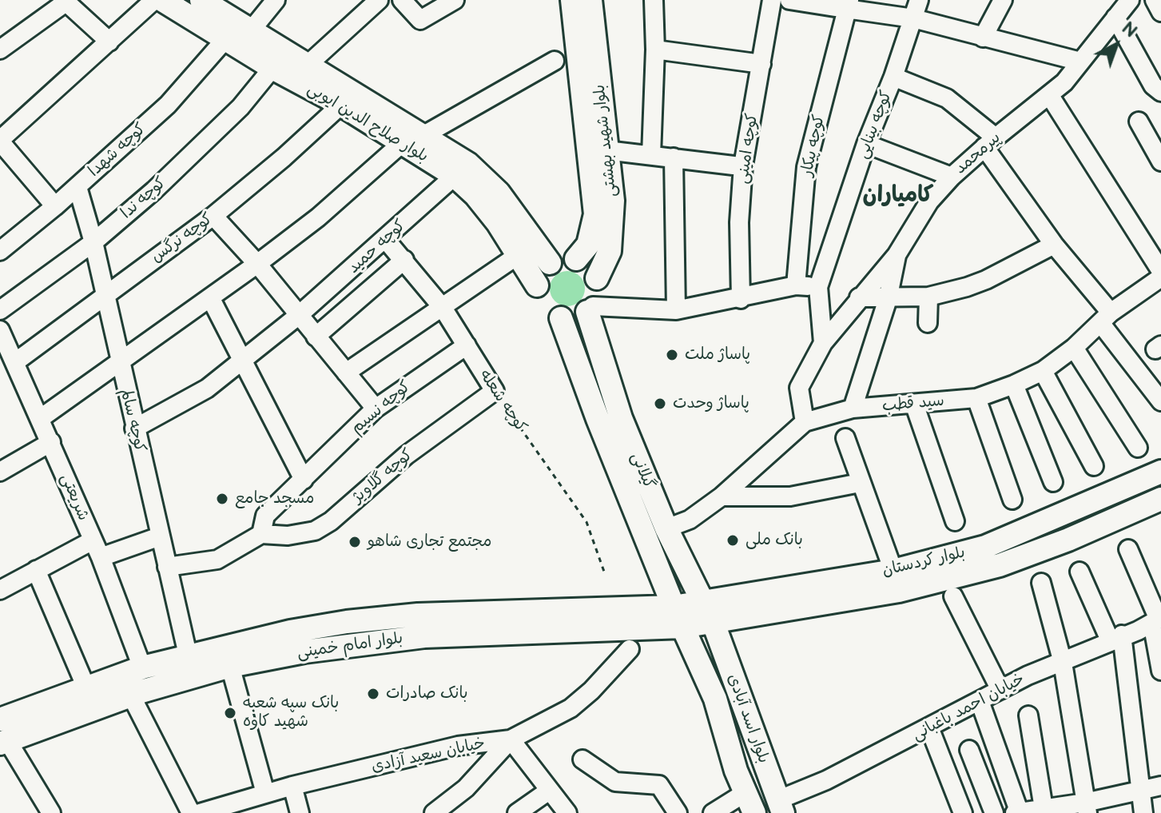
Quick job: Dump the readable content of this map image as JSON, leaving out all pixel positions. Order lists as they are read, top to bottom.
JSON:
{
  "streets": {
    "main road": [
      "بلوار صلاح الدین ایوبی",
      "بلوار شهید بهشتی",
      "گیلانی",
      "بلوار کردستان",
      "بلوار امام خمینی",
      "بلوار اسد آبادی"
    ],
    "street": [
      "کوچه بینایی",
      "کوچه پیکار",
      "کوچه امینی",
      "کوچه شهدا",
      "پیرمحمد",
      "کوچه ندا",
      "کوچه نرگس",
      "کوچه حمید",
      "کوچه شعله",
      "سید قطب",
      "کوچه نسیم",
      "کوچه سالم",
      "کوچه گلاویژ",
      "شریعتی",
      "خیابان احمد باغبانی",
      "خیابان سعید آزادی"
    ]
  },
  "crossings": [
    ["بلوار صلاح الدین ایوبی", "بلوار شهید بهشتی"],
    ["بلوار صلاح الدین ایوبی", "کوچه شهدا"],
    ["بلوار صلاح الدین ایوبی", "کوچه ندا"],
    ["بلوار صلاح الدین ایوبی", "کوچه نرگس"],
    ["بلوار صلاح الدین ایوبی", "کوچه حمید"],
    ["بلوار صلاح الدین ایوبی", "گیلانی"],
    ["کوچه بینایی", "پیرمحمد"],
    ["بلوار شهید بهشتی", "گیلانی"],
    ["کوچه شهدا", "کوچه سالم"],
    ["پیرمحمد", "سید قطب"],
    ["کوچه ندا", "کوچه سالم"],
    ["کوچه نرگس", "کوچه سالم"],
    ["کوچه نرگس", "شریعتی"],
    ["کوچه حمید", "کوچه شعله"],
    ["کوچه حمید", "کوچه سالم"],
    ["کوچه شعله", "کوچه نسیم"],
    ["کوچه شعله", "کوچه گلاویژ"],
    ["سید قطب", "گیلانی"],
    ["کوچه نسیم", "کوچه گلاویژ"],
    ["کوچه سالم", "بلوار امام خمینی"],
    ["گیلانی", "بلوار کردستان"],
    ["گیلانی", "بلوار امام خمینی"],
    ["گیلانی", "بلوار اسد آبادی"],
    ["شریعتی", "بلوار امام خمینی"],
    ["بلوار کردستان", "بلوار امام خمینی"],
    ["بلوار کردستان", "بلوار اسد آبادی"],
    ["بلوار امام خمینی", "بلوار اسد آبادی"],
    ["خیابان احمد باغبانی", "بلوار اسد آبادی"]
  ],
  "districts": ["کامیاران"],
  "places": [
    "پاساژ ملت",
    "پاساژ وحدت",
    "مسجد جامع",
    "بانک ملی",
    "مجتمع تجاری شاهو",
    "بانک صادرات",
    "بانک سپه شعبه شهید کاوه"
  ],
  "north": "top right"
}
